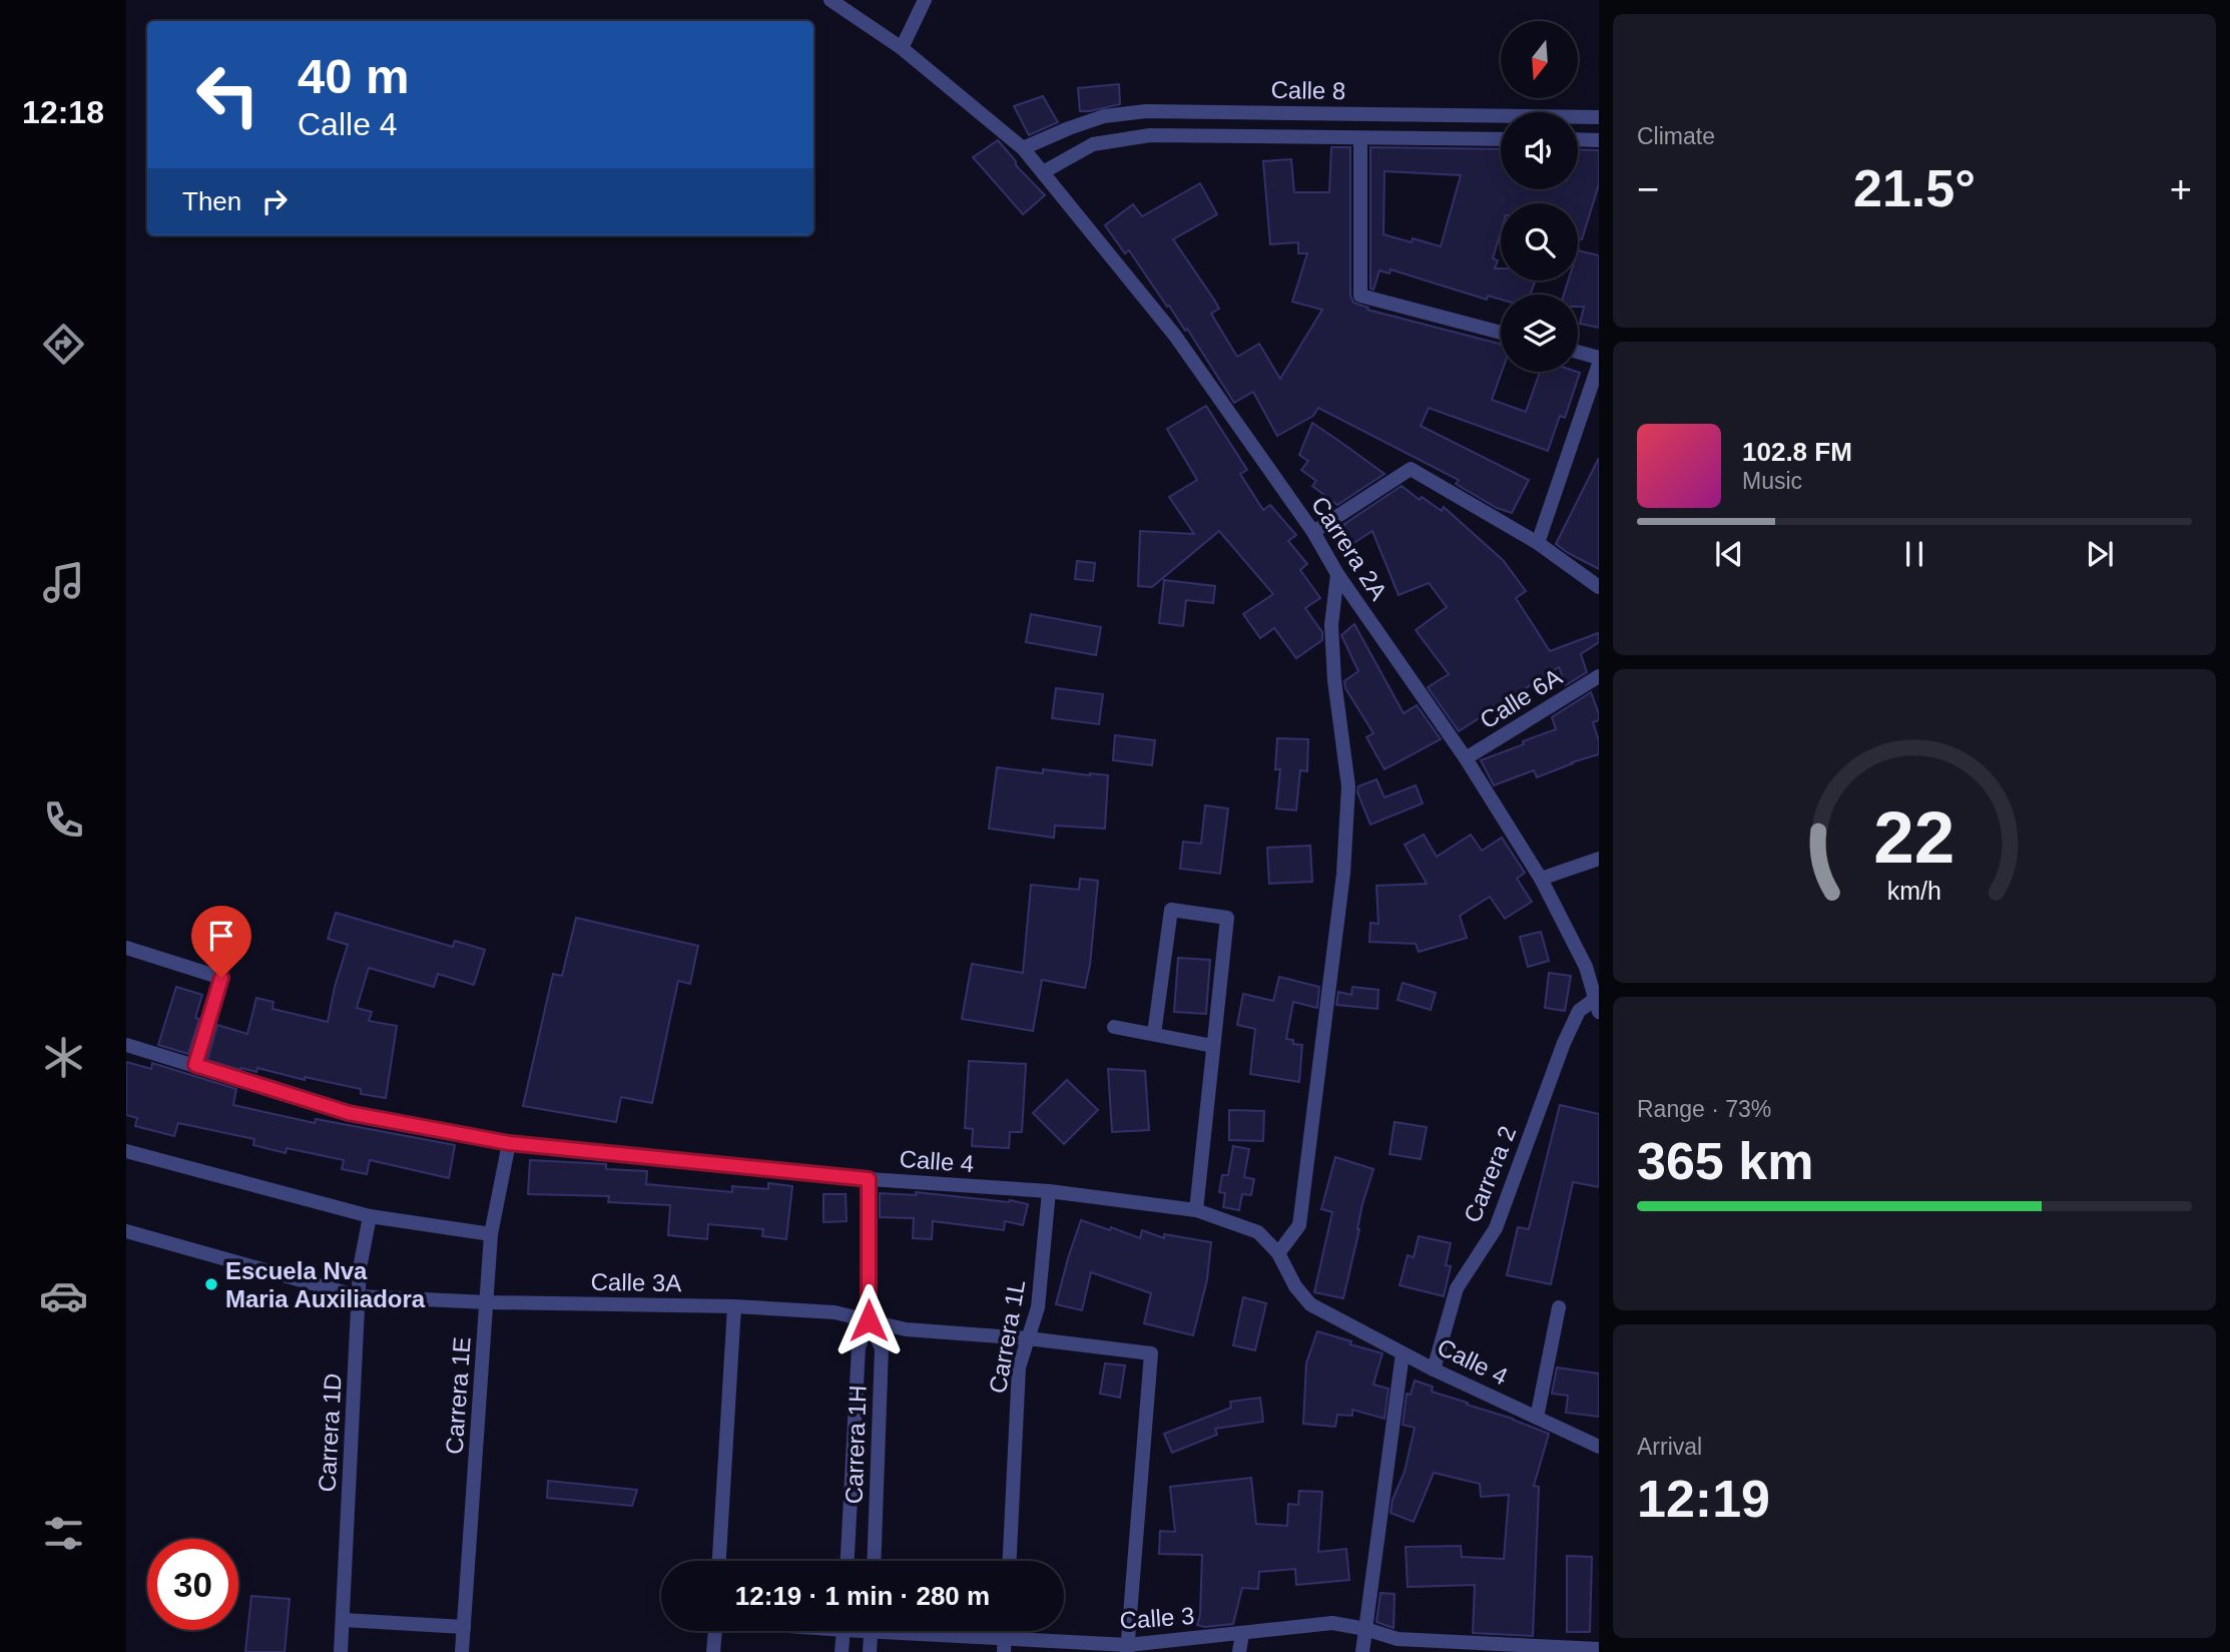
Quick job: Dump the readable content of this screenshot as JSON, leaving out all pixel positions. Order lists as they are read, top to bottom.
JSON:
{
  "streets": {
    "street": [
      "Calle 8",
      "Carrera 2A",
      "Calle 6A",
      "Calle 4",
      "Carrera 2",
      "Calle 3A",
      "Carrera 1L",
      "Carrera 1E",
      "Carrera 1D",
      "Carrera 1H",
      "Calle 3"
    ]
  },
  "crossings": [
    ["Calle 8", "Carrera 2A"],
    ["Carrera 2A", "Calle 6A"],
    ["Carrera 2A", "Carrera 2"],
    ["Calle 4", "Carrera 2"],
    ["Calle 4", "Carrera 1L"],
    ["Calle 4", "Carrera 1E"],
    ["Calle 4", "Carrera 1H"],
    ["Calle 3A", "Carrera 1L"],
    ["Calle 3A", "Carrera 1E"],
    ["Calle 3A", "Carrera 1D"],
    ["Calle 3A", "Carrera 1H"],
    ["Calle 3A", "Calle 3"]
  ],
  "places": ["Escuela Nva Maria Auxiliadora"],
  "north": "bottom",
  "page": {
    "tabs": "12:18",
    "tile": [
      "Climate",
      ["Range · 73%", "365 km"],
      ["Arrival", "12:19"]
    ],
    "turn": ["40 m", "Calle 4"],
    "heat": ["−", "21.5°", "+"],
    "then": "Then",
    "song": ["102.8 FM", "Music"],
    "limit": "30",
    "trip": "12:19 · 1 min · 280 m",
    "gauge": ["22", "km/h"]
  }
}
